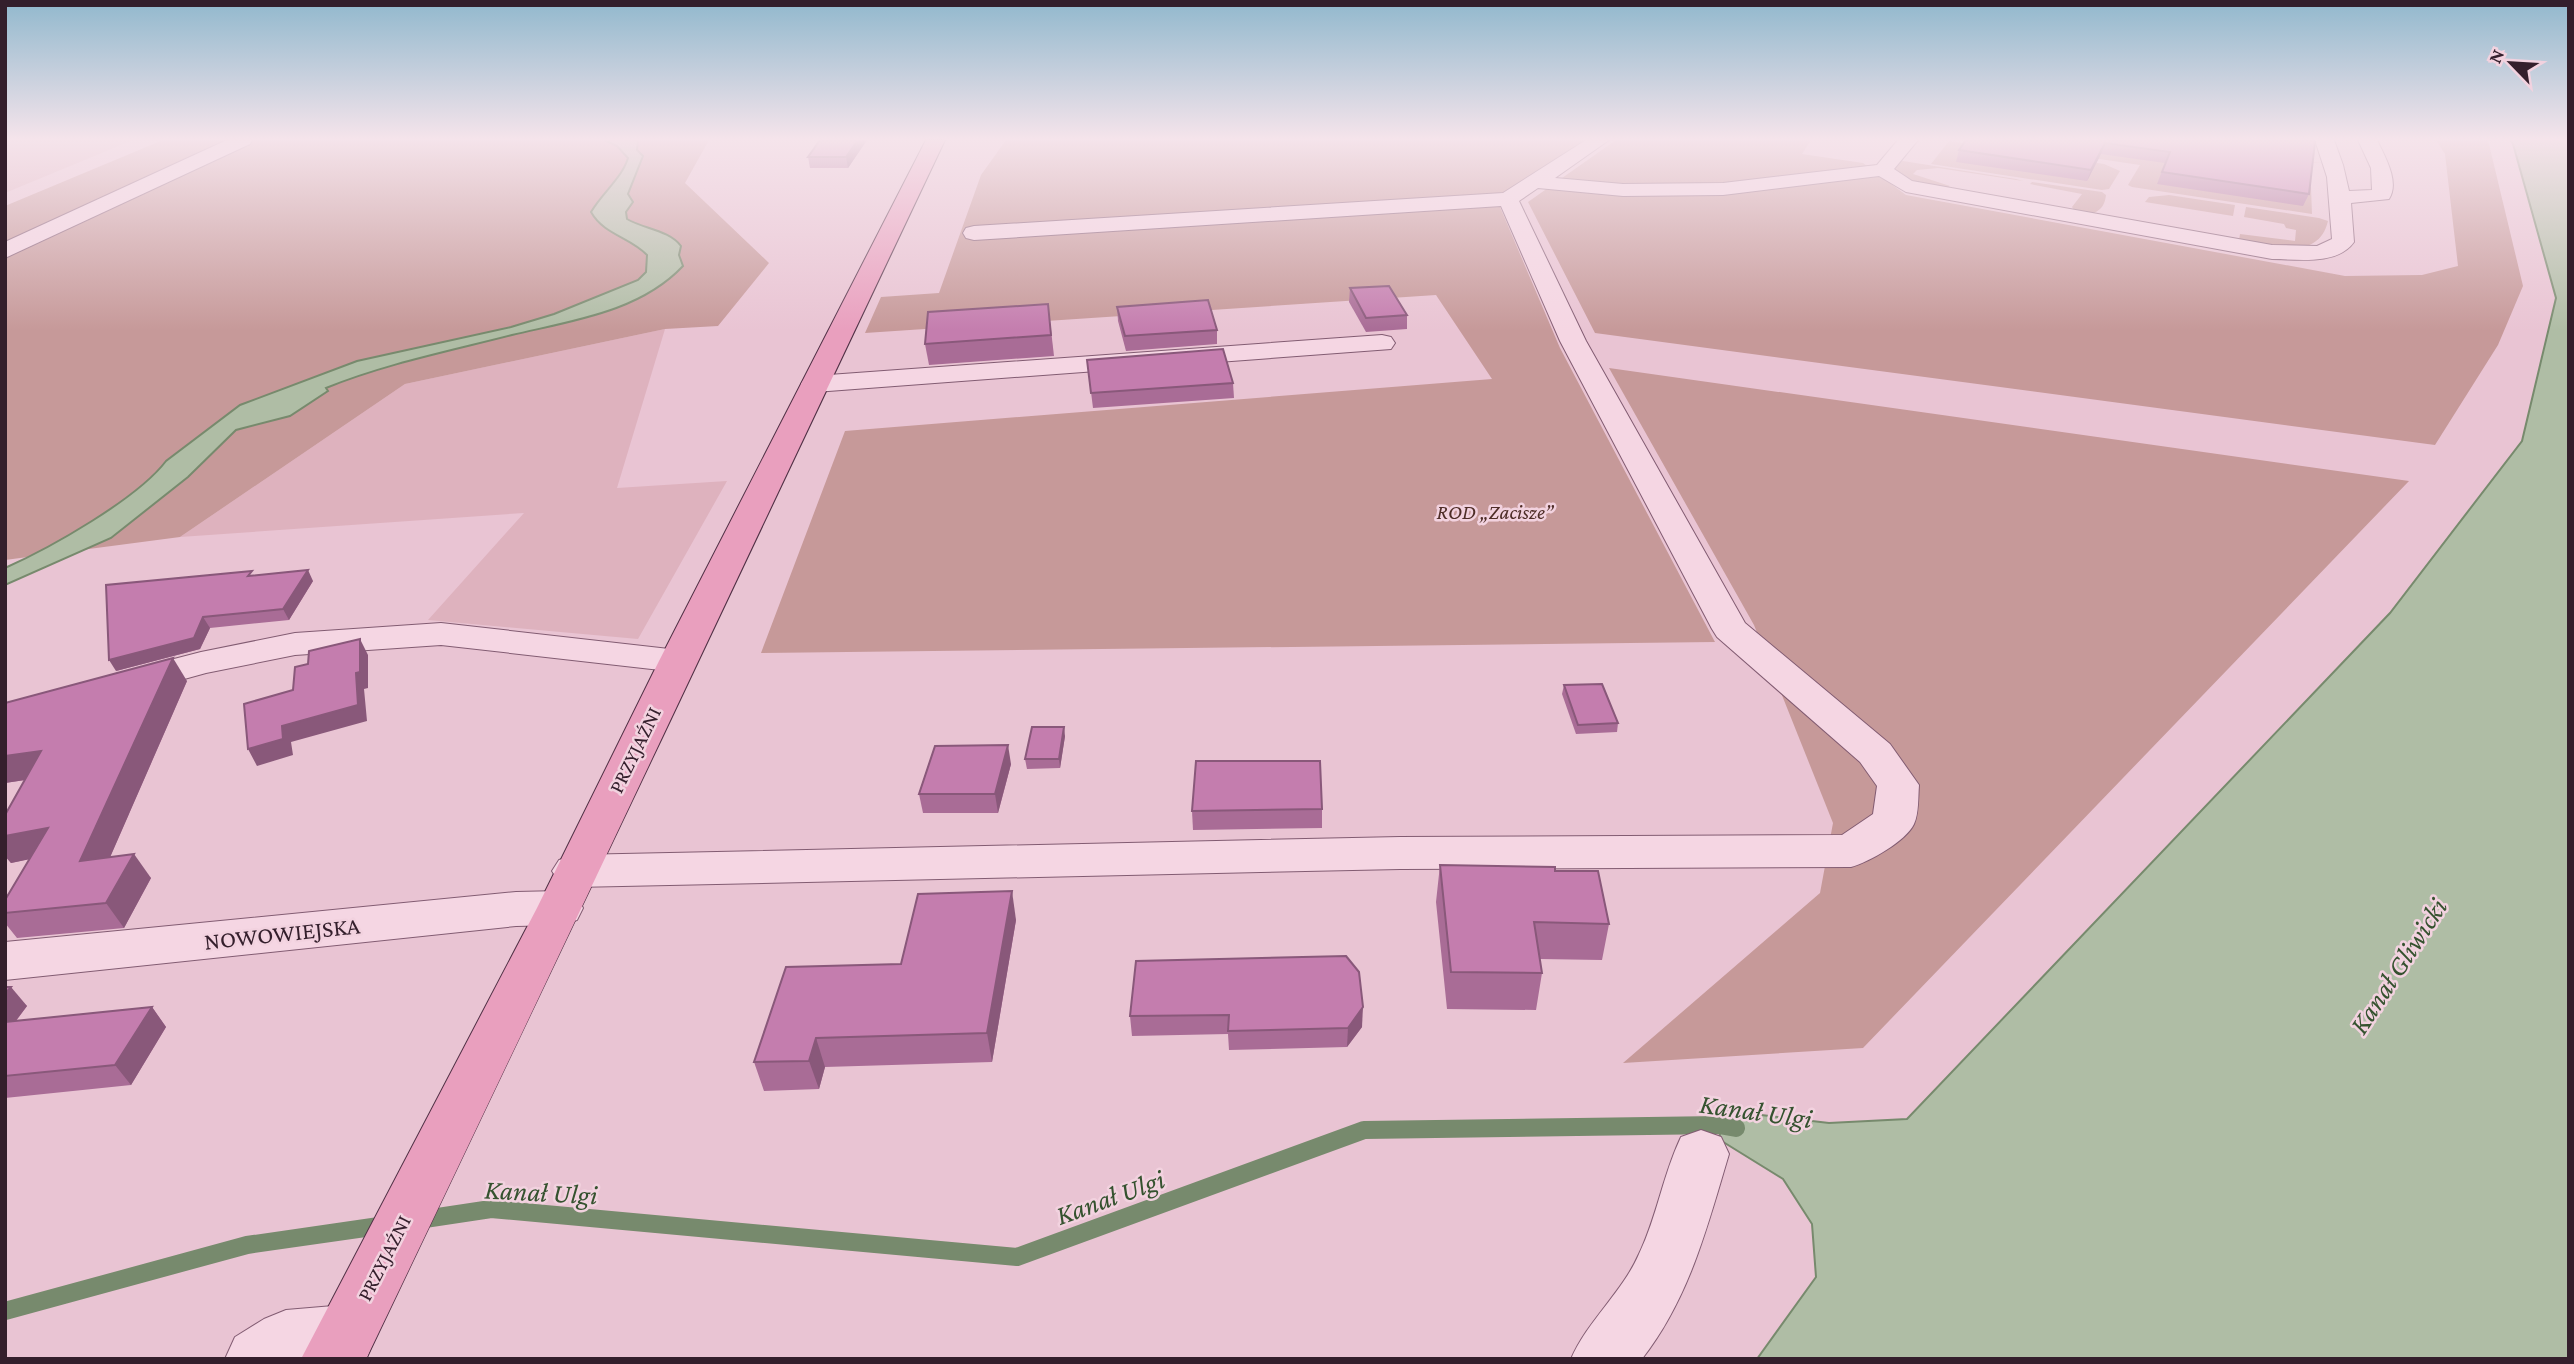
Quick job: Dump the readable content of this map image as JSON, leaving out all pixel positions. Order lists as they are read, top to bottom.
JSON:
{
  "streets": {
    "main road": ["PRZYJAŹNI"],
    "street": ["NOWOWIEJSKA"]
  },
  "crossings": [
    ["PRZYJAŹNI", "NOWOWIEJSKA"]
  ],
  "water": ["Kanał Gliwicki", "Kanał Ulgi"],
  "parks": ["ROD „Zacisze”"],
  "north": "top left"
}
